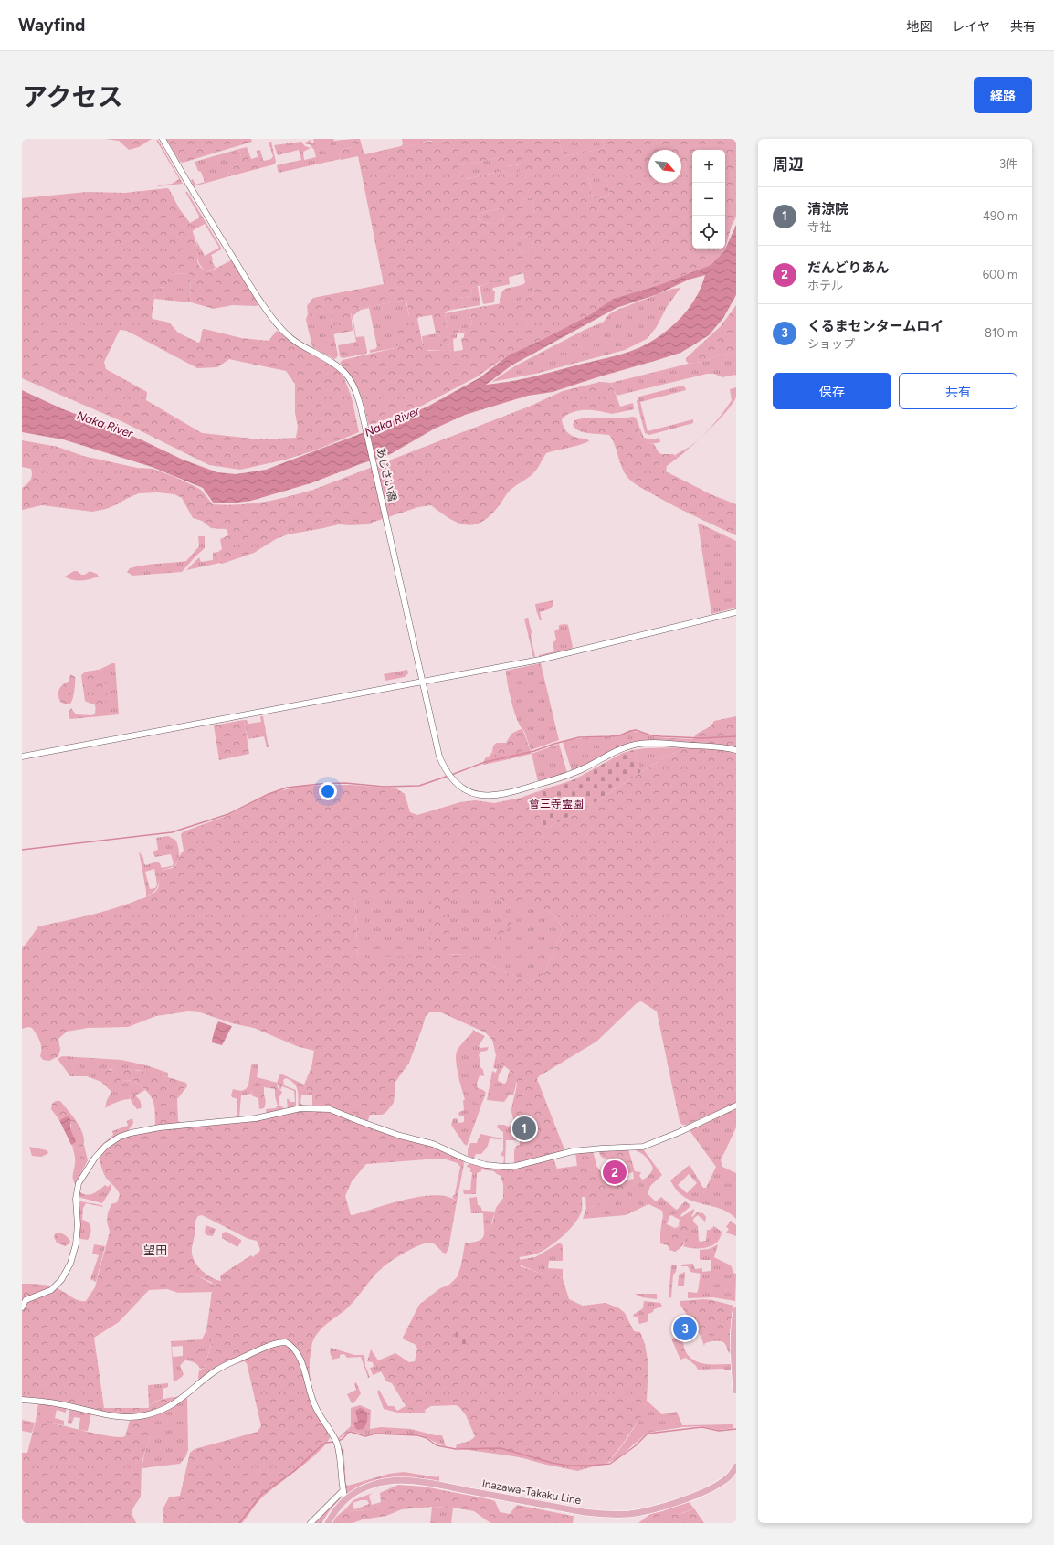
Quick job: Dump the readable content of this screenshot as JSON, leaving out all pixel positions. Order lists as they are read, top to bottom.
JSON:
{
  "streets": {
    "main road": ["Inazawa-Takaku Line"],
    "street": ["あじさい橋"]
  },
  "districts": ["望田"],
  "water": ["Naka River"],
  "parks": ["會三寺霊園"],
  "north": "bottom right",
  "page": {
    "header": "Wayfind",
    "nav": ["地図", "レイヤ", "共有"],
    "title": "アクセス",
    "buttons": [
      "経路",
      ["保存", "共有"]
    ],
    "heading": ["周辺", "3件"],
    "map_buttons": ["+", "−"],
    "list": [
      {
        "mark": "1",
        "name": "清涼院",
        "note": "寺社",
        "value": "490 m"
      },
      {
        "mark": "2",
        "name": "だんどりあん",
        "note": "ホテル",
        "value": "600 m"
      },
      {
        "mark": "3",
        "name": "くるまセンタームロイ",
        "note": "ショップ",
        "value": "810 m"
      }
    ],
    "pins": ["1", "2", "3"]
  }
}
